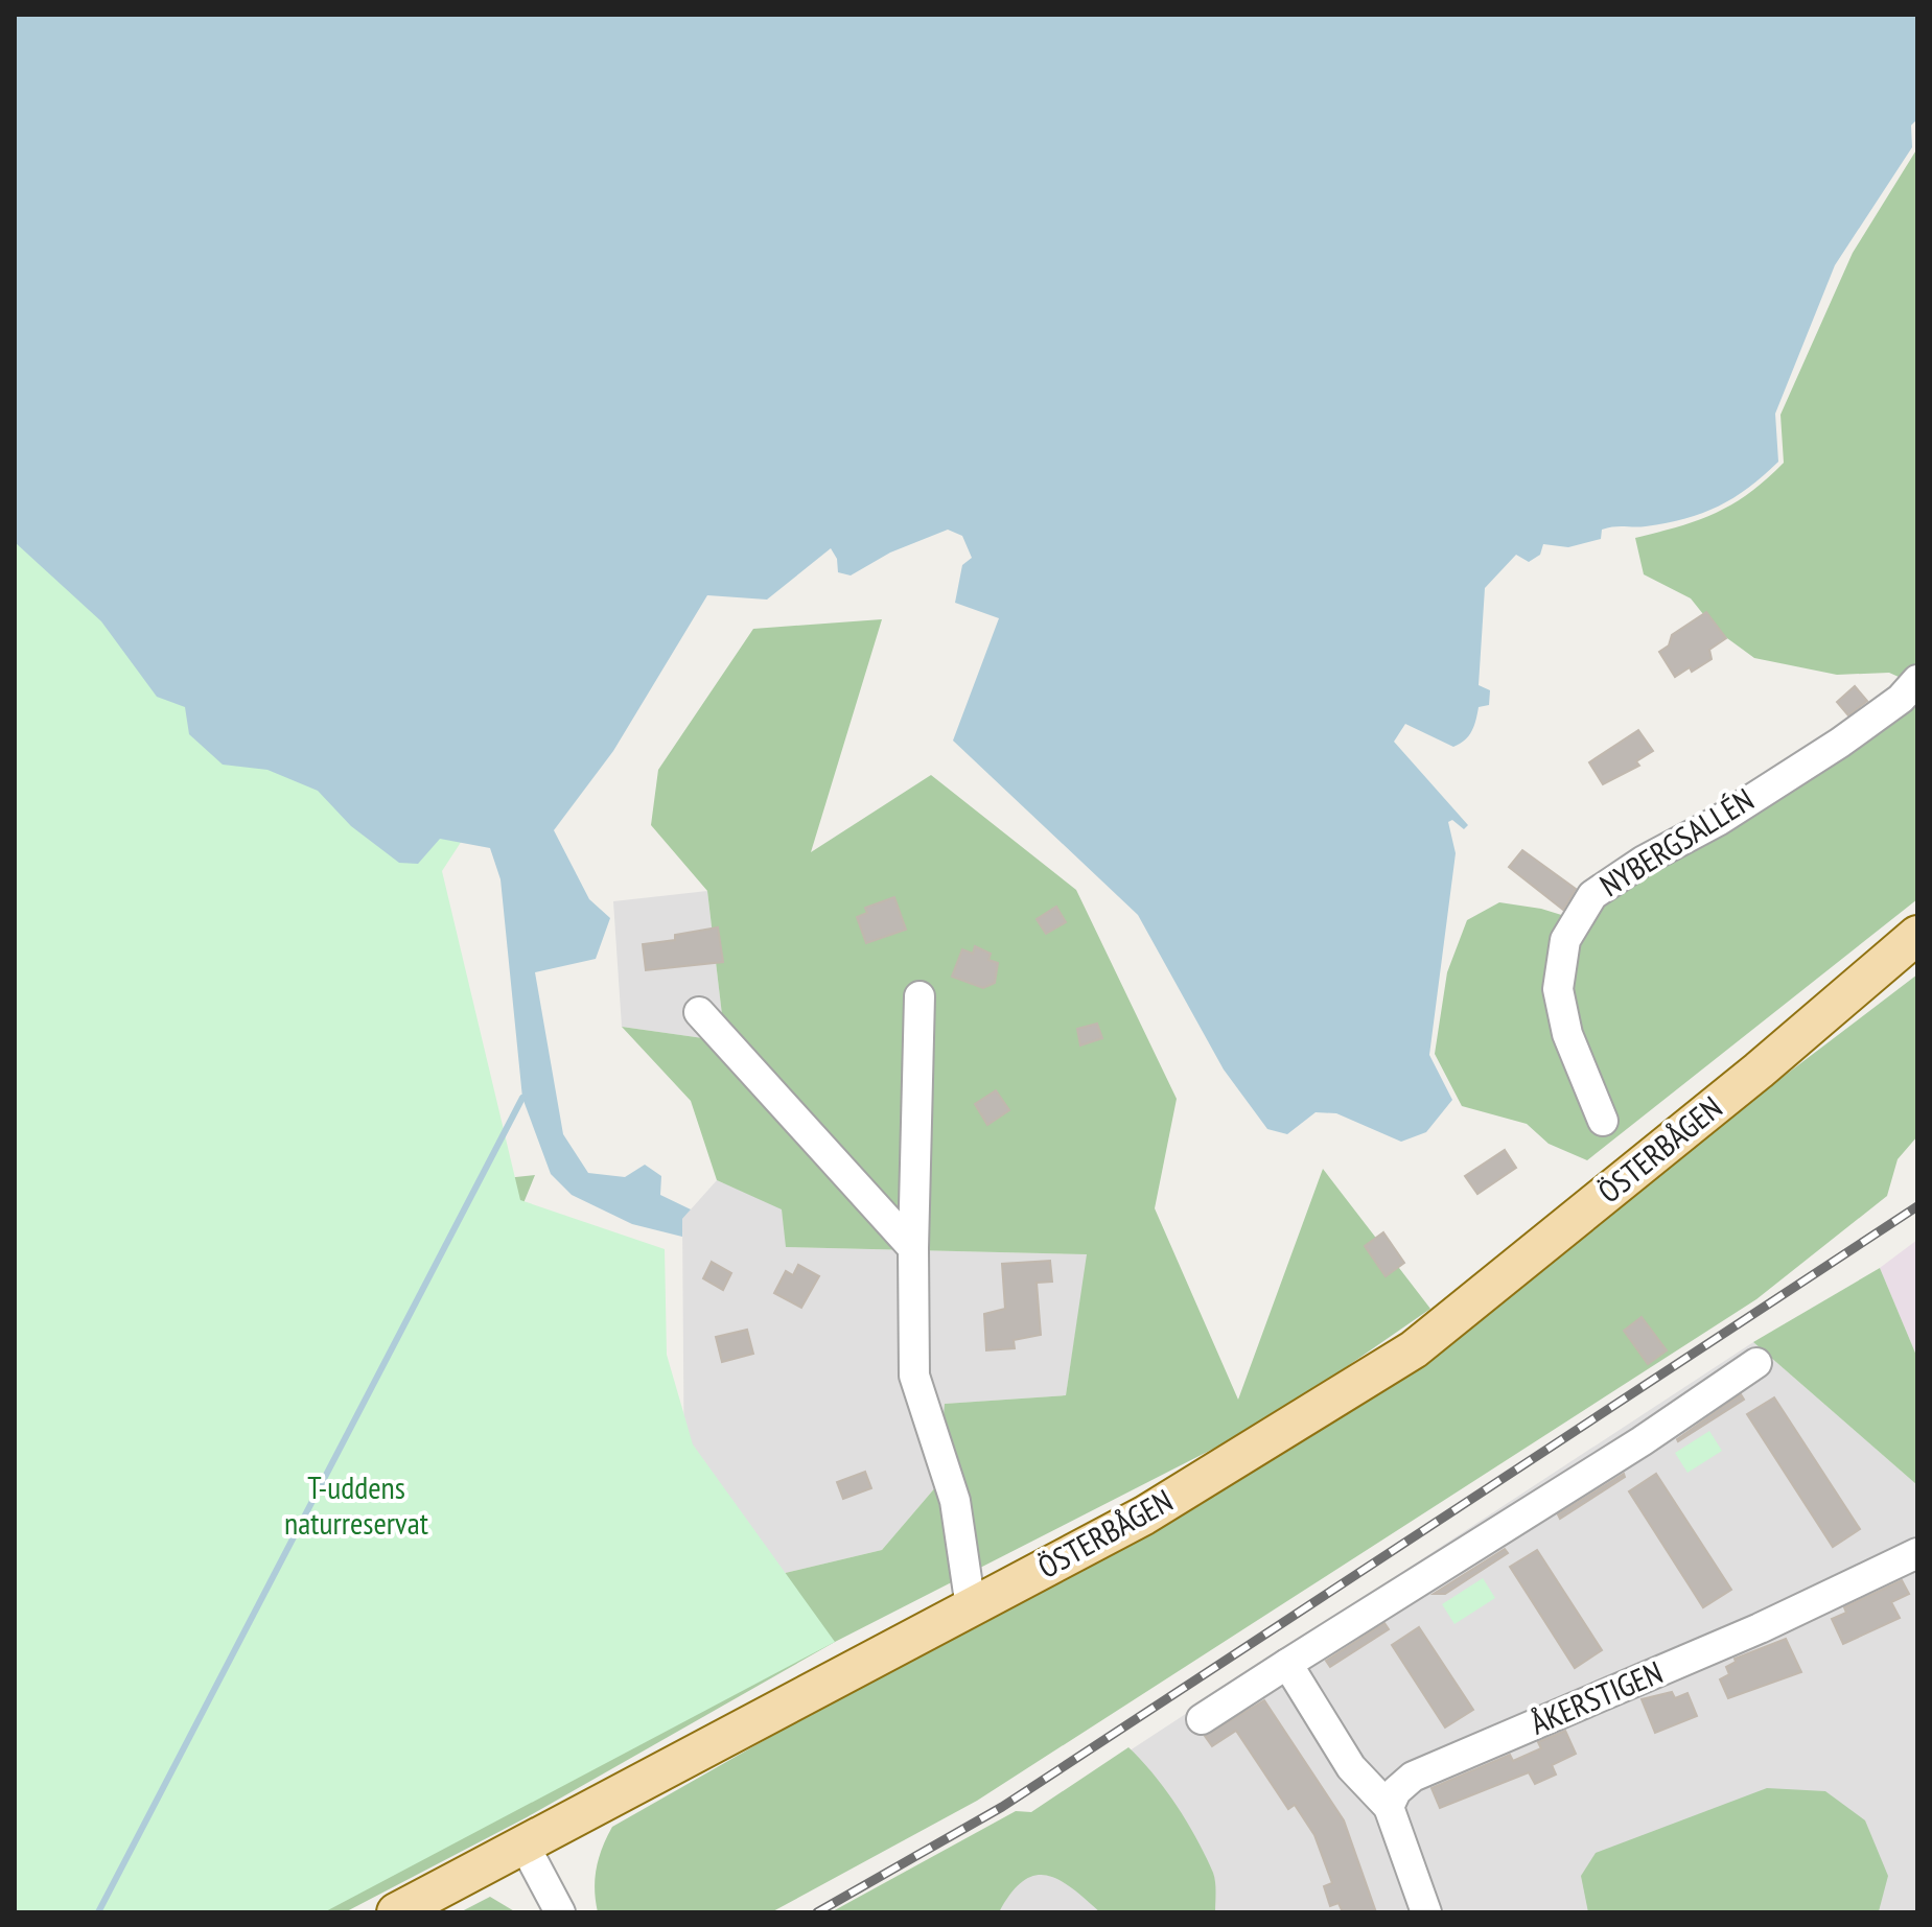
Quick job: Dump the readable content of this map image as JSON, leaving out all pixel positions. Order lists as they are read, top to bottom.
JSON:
{
  "streets": {
    "main road": ["ÖSTERBÅGEN"],
    "street": ["NYBERGSALLÉN", "ÅKERSTIGEN"]
  },
  "parks": ["T-uddens naturreservat"]
}
